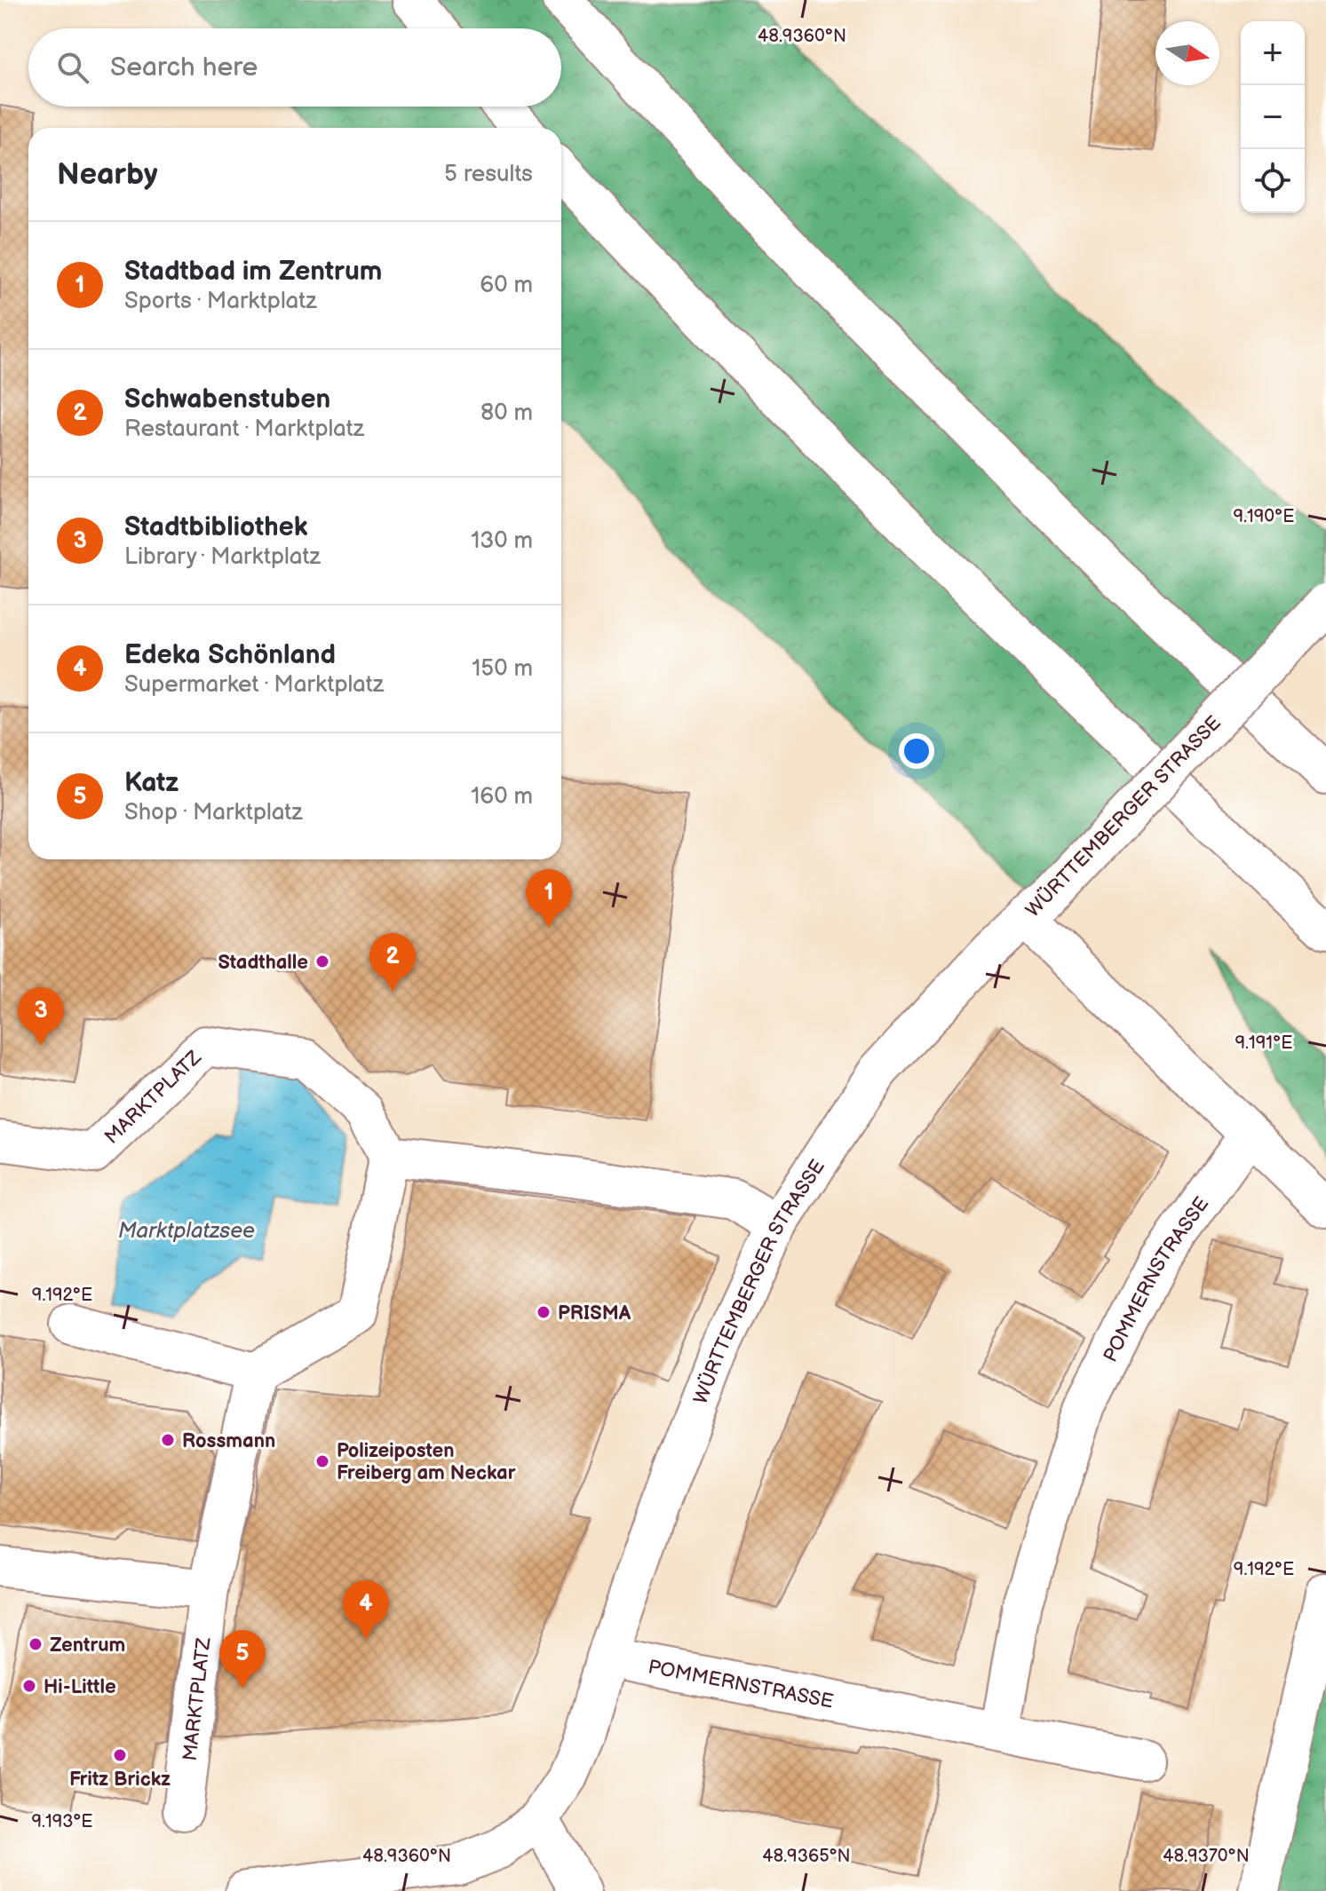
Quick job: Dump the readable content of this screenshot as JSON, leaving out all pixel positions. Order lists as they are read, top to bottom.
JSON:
{
  "streets": {
    "main road": ["WÜRTTEMBERGER STRASSE", "MARKTPLATZ", "POMMERNSTRASSE"]
  },
  "crossings": [
    ["WÜRTTEMBERGER STRASSE", "POMMERNSTRASSE"]
  ],
  "water": ["Marktplatzsee"],
  "places": [
    "Stadthalle",
    "PRISMA",
    "Rossmann",
    "Polizeiposten Freiberg am Neckar",
    "Zentrum",
    "Hi-Little",
    "Fritz Brickz"
  ],
  "north": "right",
  "page": {
    "map_buttons": ["+", "−"],
    "search": "Search here",
    "heading": ["Nearby", "5 results"],
    "list": [
      {
        "mark": "1",
        "name": "Stadtbad im Zentrum",
        "note": "Sports · Marktplatz",
        "value": "60 m"
      },
      {
        "mark": "2",
        "name": "Schwabenstuben",
        "note": "Restaurant · Marktplatz",
        "value": "80 m"
      },
      {
        "mark": "3",
        "name": "Stadtbibliothek",
        "note": "Library · Marktplatz",
        "value": "130 m"
      },
      {
        "mark": "4",
        "name": "Edeka Schönland",
        "note": "Supermarket · Marktplatz",
        "value": "150 m"
      },
      {
        "mark": "5",
        "name": "Katz",
        "note": "Shop · Marktplatz",
        "value": "160 m"
      }
    ],
    "pins": [
      "1",
      "2",
      "3",
      "4",
      "5"
    ]
  },
  "coordinates": [
    "48.9360°N",
    "9.190°E",
    "9.191°E",
    "9.192°E",
    "9.193°E",
    "48.9365°N",
    "48.9370°N"
  ]
}
